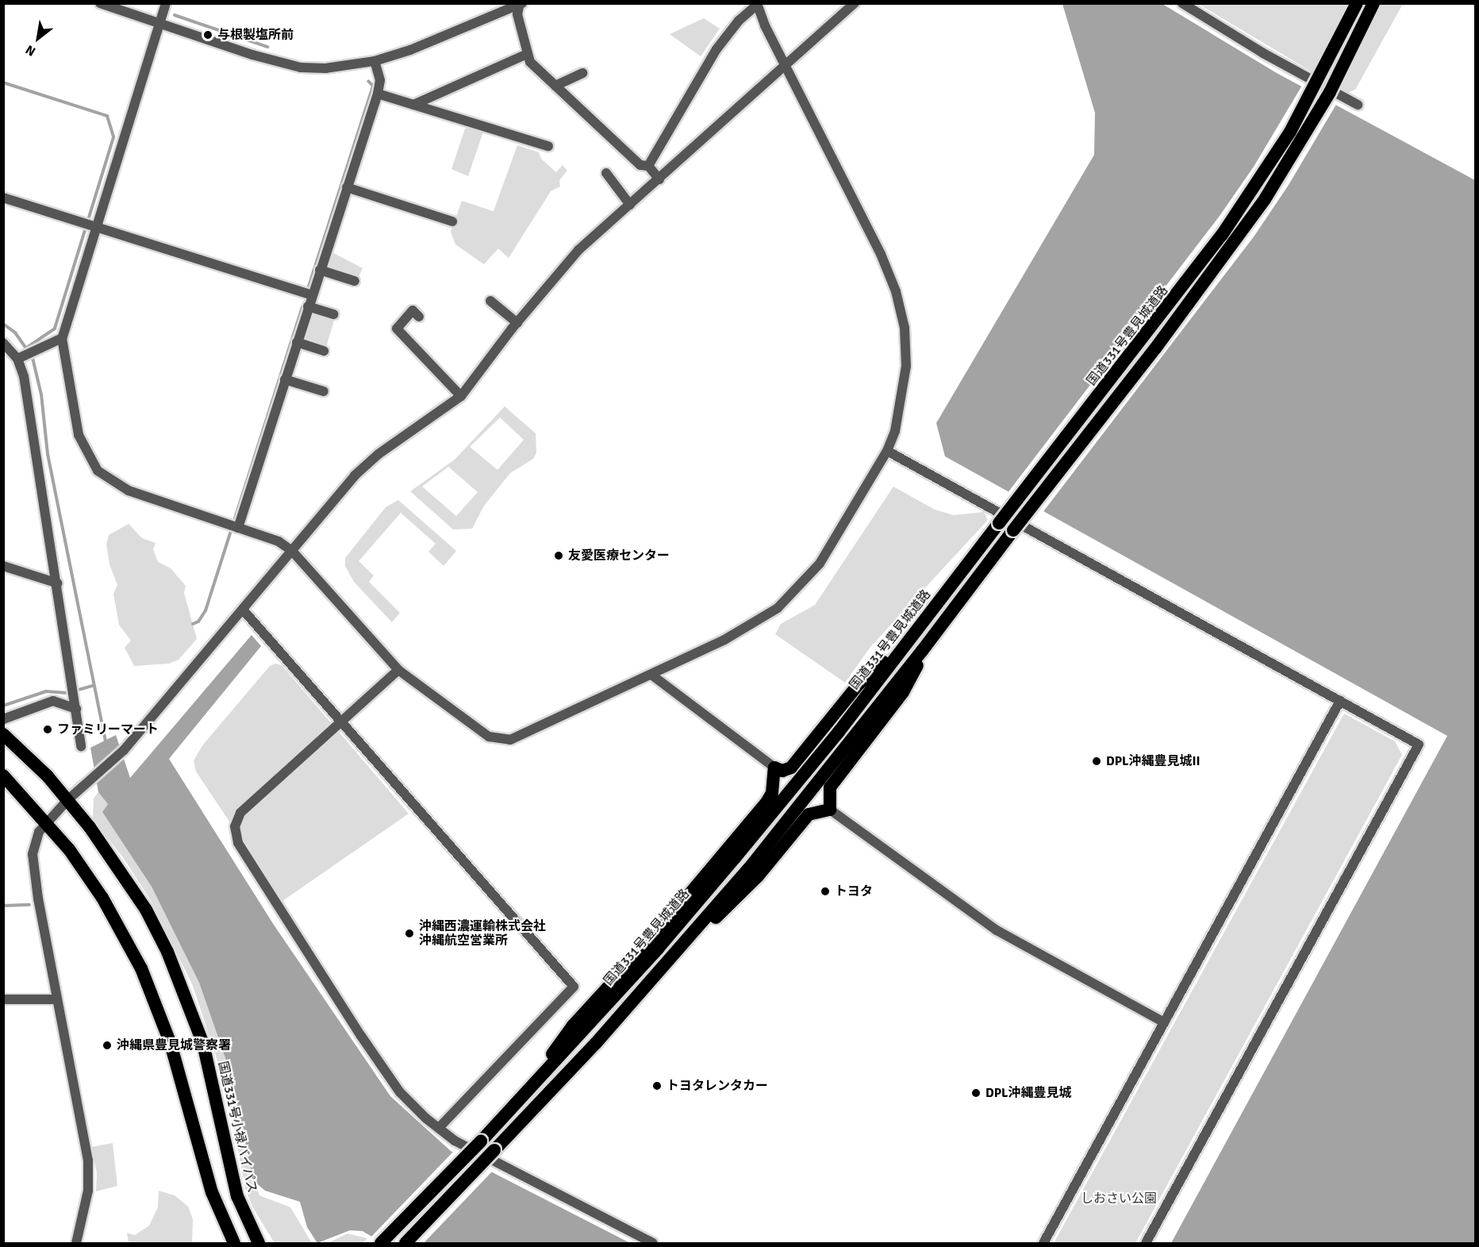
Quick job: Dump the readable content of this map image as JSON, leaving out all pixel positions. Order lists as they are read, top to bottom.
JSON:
{
  "streets": {
    "highway": ["国道331号豊見城道路", "国道331号小禄バイパス"]
  },
  "parks": ["しおさい公園"],
  "places": [
    "与根製塩所前",
    "友愛医療センター",
    "ファミリーマート",
    "DPL沖縄豊見城II",
    "トヨタ",
    "沖縄西濃運輸株式会社 沖縄航空営業所",
    "沖縄県豊見城警察署",
    "トヨタレンタカー",
    "DPL沖縄豊見城"
  ],
  "north": "bottom left"
}
